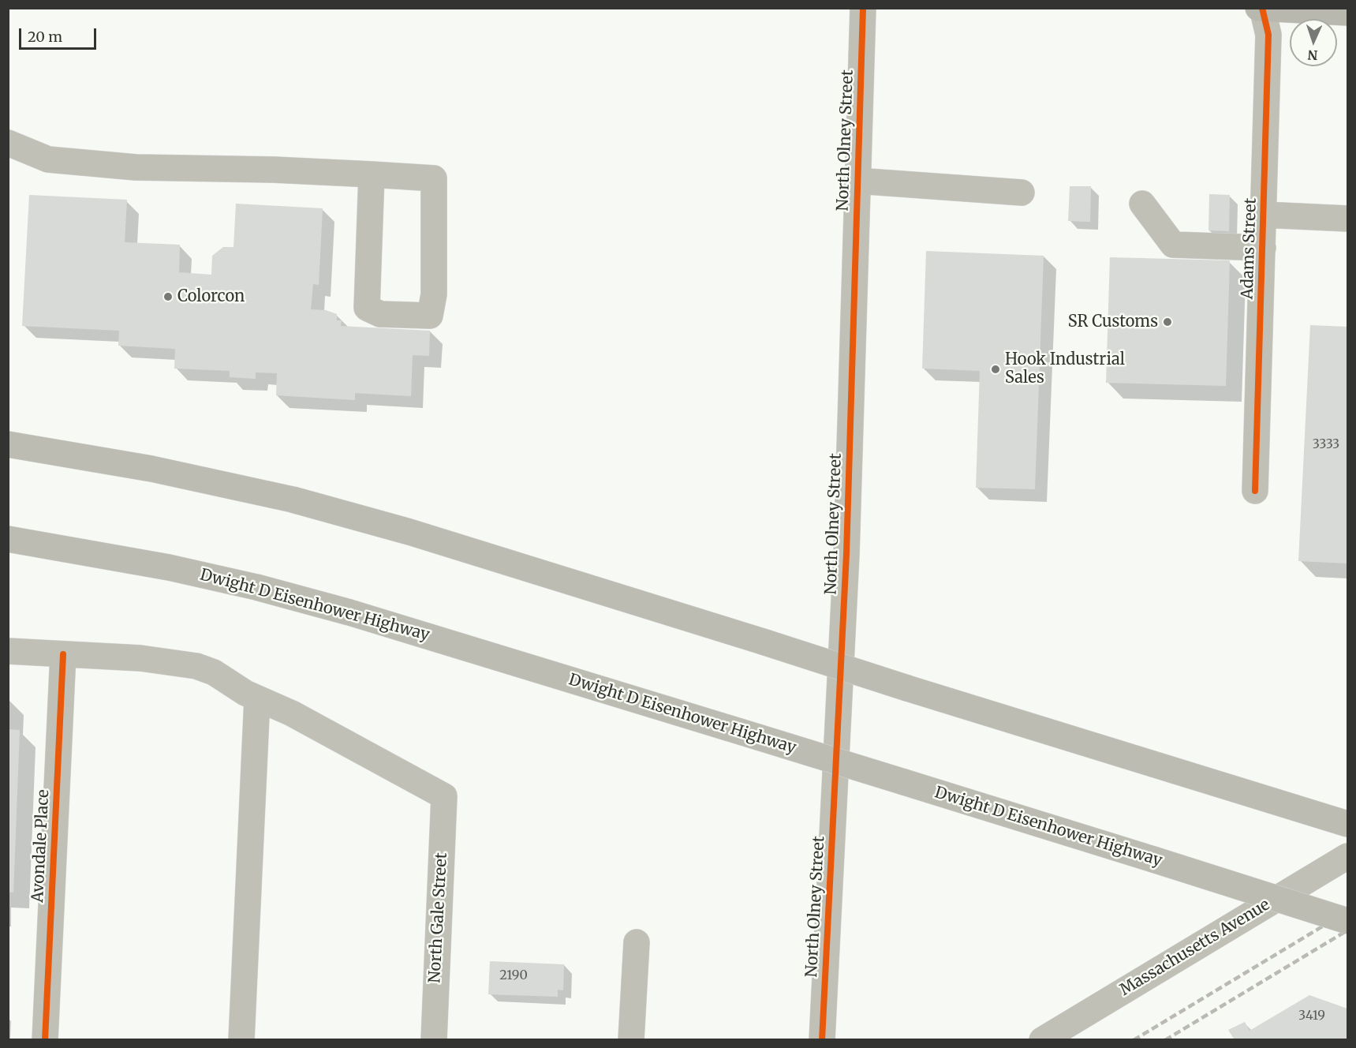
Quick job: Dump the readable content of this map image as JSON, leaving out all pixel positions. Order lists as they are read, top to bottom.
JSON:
{
  "streets": {
    "highway": ["Dwight D Eisenhower Highway"],
    "street": [
      "North Olney Street",
      "Adams Street",
      "Avondale Place",
      "North Gale Street",
      "Massachusetts Avenue"
    ]
  },
  "places": ["Colorcon", "SR Customs", "Hook Industrial Sales"],
  "house_numbers": ["3333", "2190", "3419"],
  "scale_bar": "20 m",
  "north": "bottom"
}
